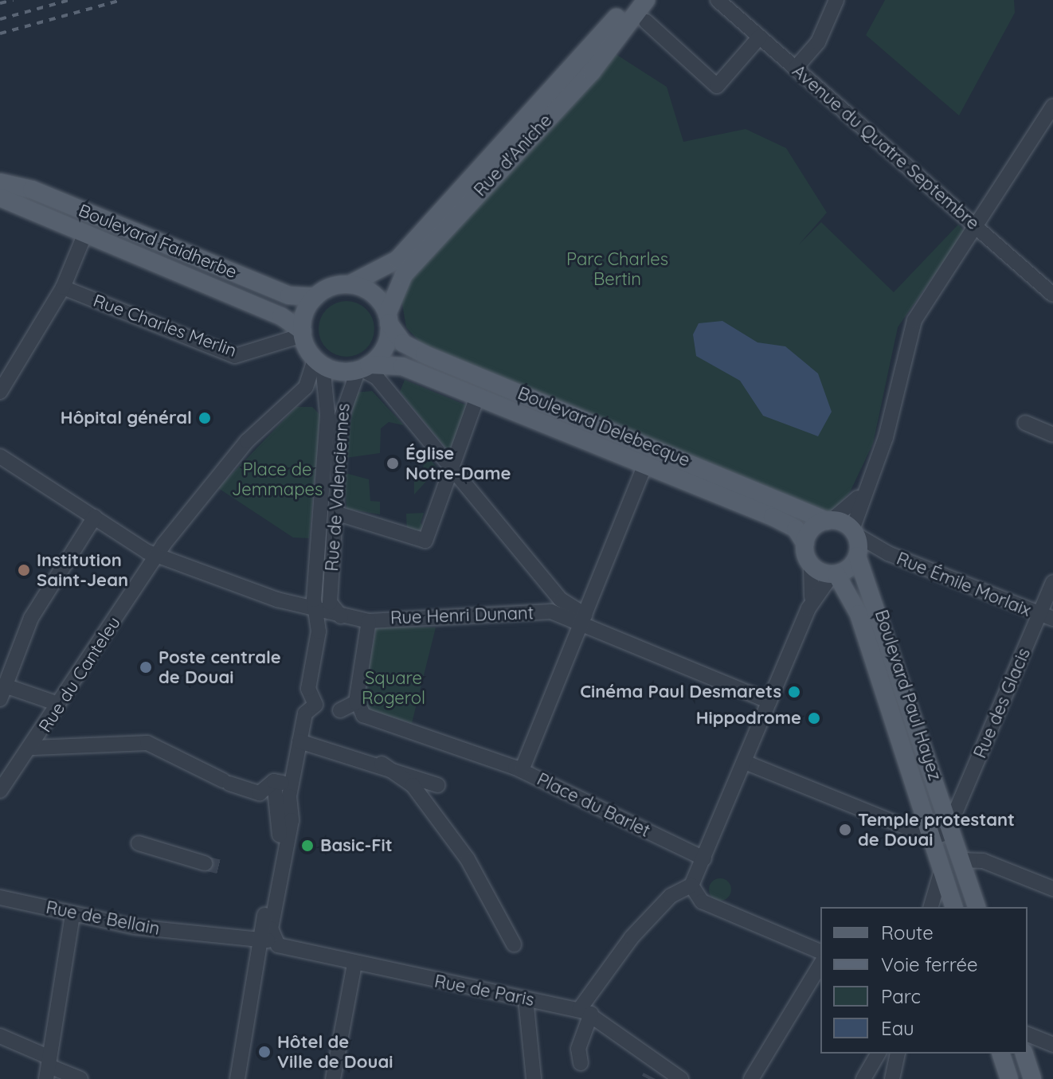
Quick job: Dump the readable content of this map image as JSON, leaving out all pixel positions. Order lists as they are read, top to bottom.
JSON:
{
  "streets": {
    "main road": [
      "Rue d'Aniche",
      "Boulevard Faidherbe",
      "Boulevard Delebecque",
      "Boulevard Paul Hayez"
    ],
    "street": [
      "Avenue du Quatre Septembre",
      "Rue Charles Merlin",
      "Rue de Valenciennes",
      "Rue Émile Morlaix",
      "Rue Henri Dunant",
      "Rue du Canteleu",
      "Rue des Glacis",
      "Place du Barlet",
      "Rue de Bellain",
      "Rue de Paris"
    ]
  },
  "crossings": [
    ["Rue d'Aniche", "Boulevard Faidherbe"],
    ["Rue d'Aniche", "Rue Charles Merlin"],
    ["Rue d'Aniche", "Boulevard Delebecque"],
    ["Rue d'Aniche", "Rue de Valenciennes"],
    ["Rue d'Aniche", "Rue du Canteleu"],
    ["Boulevard Faidherbe", "Rue Charles Merlin"],
    ["Boulevard Faidherbe", "Boulevard Delebecque"],
    ["Boulevard Faidherbe", "Rue de Valenciennes"],
    ["Boulevard Faidherbe", "Rue du Canteleu"],
    ["Rue Charles Merlin", "Boulevard Delebecque"],
    ["Rue Charles Merlin", "Rue de Valenciennes"],
    ["Rue Charles Merlin", "Rue du Canteleu"],
    ["Boulevard Delebecque", "Rue de Valenciennes"],
    ["Boulevard Delebecque", "Rue Émile Morlaix"],
    ["Boulevard Delebecque", "Rue du Canteleu"],
    ["Boulevard Delebecque", "Boulevard Paul Hayez"],
    ["Boulevard Delebecque", "Place du Barlet"],
    ["Rue de Valenciennes", "Rue Henri Dunant"],
    ["Rue de Valenciennes", "Rue du Canteleu"],
    ["Rue Émile Morlaix", "Boulevard Paul Hayez"],
    ["Rue Émile Morlaix", "Rue des Glacis"],
    ["Rue Henri Dunant", "Place du Barlet"],
    ["Boulevard Paul Hayez", "Rue des Glacis"],
    ["Rue de Bellain", "Rue de Paris"]
  ],
  "parks": ["Parc Charles Bertin", "Place de Jemmapes", "Square Rogerol"],
  "places": [
    "Hôpital général",
    "Église Notre-Dame",
    "Institution Saint-Jean",
    "Poste centrale de Douai",
    "Cinéma Paul Desmarets",
    "Hippodrome",
    "Temple protestant de Douai",
    "Basic-Fit",
    "Hôtel de Ville de Douai"
  ],
  "legend": [
    "Route",
    "Voie ferrée",
    "Parc",
    "Eau"
  ]
}
